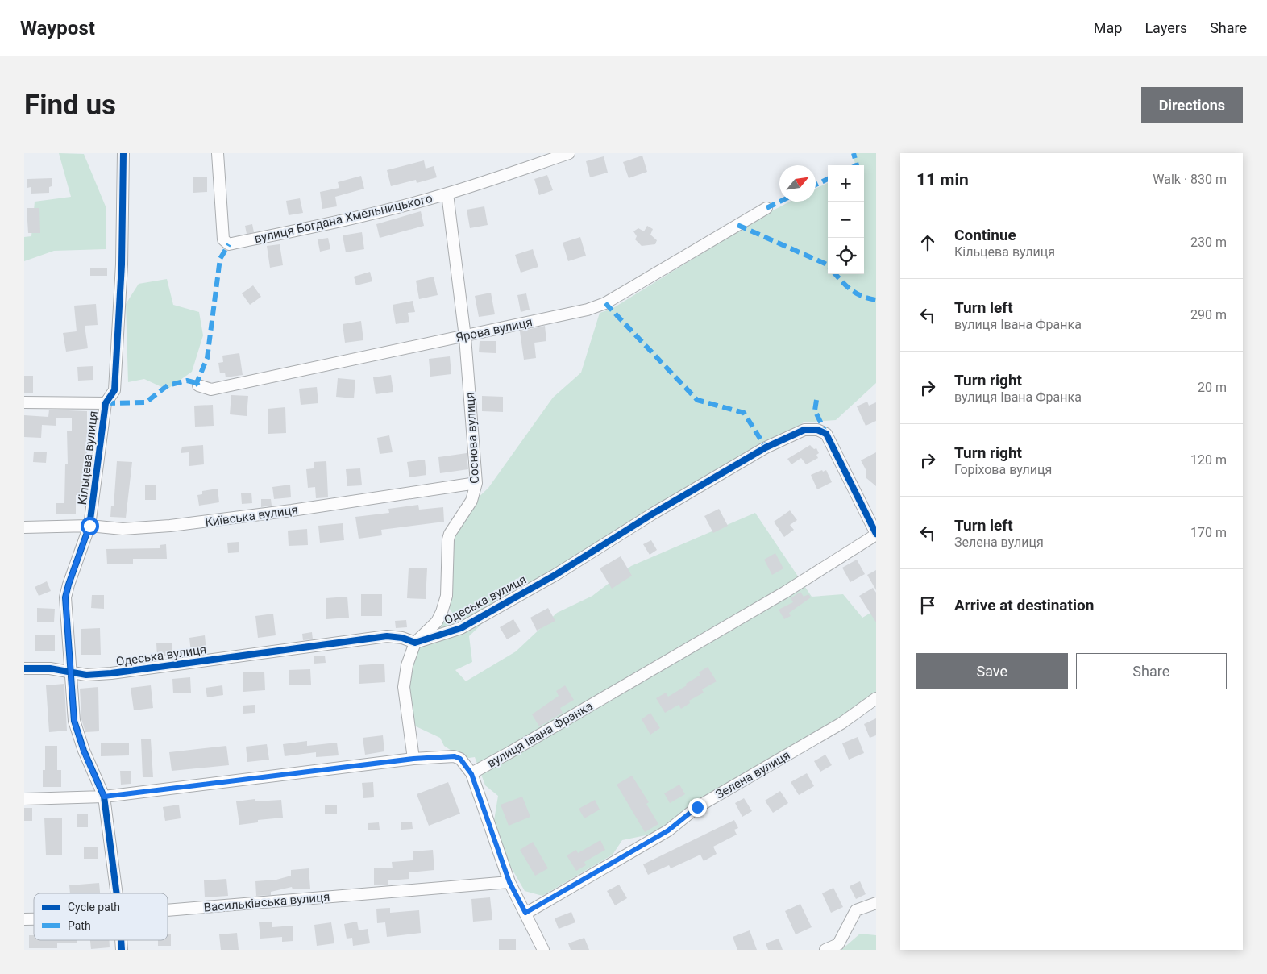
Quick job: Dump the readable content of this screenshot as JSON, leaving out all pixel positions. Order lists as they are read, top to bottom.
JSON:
{
  "streets": {
    "street": [
      "вулиця Богдана Хмельницького",
      "Ярова вулиця",
      "Соснова вулиця",
      "Кільцева вулиця",
      "Київська вулиця",
      "Одеська вулиця",
      "вулиця Івана Франка",
      "Зелена вулиця",
      "Васильківська вулиця"
    ]
  },
  "crossings": [
    ["вулиця Богдана Хмельницького", "Соснова вулиця"],
    ["Ярова вулиця", "Соснова вулиця"],
    ["Соснова вулиця", "Київська вулиця"],
    ["Соснова вулиця", "Одеська вулиця"],
    ["Кільцева вулиця", "Київська вулиця"],
    ["Кільцева вулиця", "Одеська вулиця"],
    ["Одеська вулиця", "вулиця Івана Франка"]
  ],
  "legend": ["Cycle path", "Path"],
  "north": "top right",
  "page": {
    "header": "Waypost",
    "nav": ["Map", "Layers", "Share"],
    "buttons": [
      "Directions",
      ["Save", "Share"]
    ],
    "title": "Find us",
    "heading": ["11 min", "Walk · 830 m"],
    "map_buttons": ["+", "−"],
    "list": [
      ["Continue", "Кільцева вулиця", "230 m"],
      ["Turn left", "вулиця Івана Франка", "290 m"],
      ["Turn right", "вулиця Івана Франка", "20 m"],
      ["Turn right", "Горіхова вулиця", "120 m"],
      ["Turn left", "Зелена вулиця", "170 m"],
      "Arrive at destination"
    ]
  }
}
